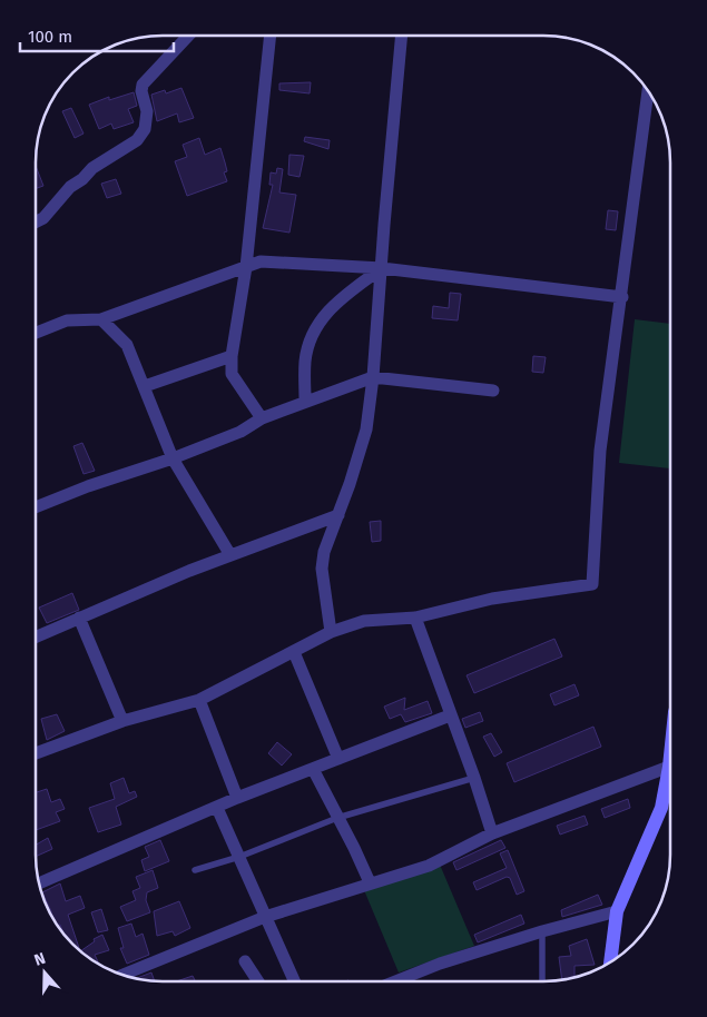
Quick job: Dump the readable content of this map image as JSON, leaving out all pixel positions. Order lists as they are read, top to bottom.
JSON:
{
  "scale_bar": "100 m",
  "north": "top"
}
